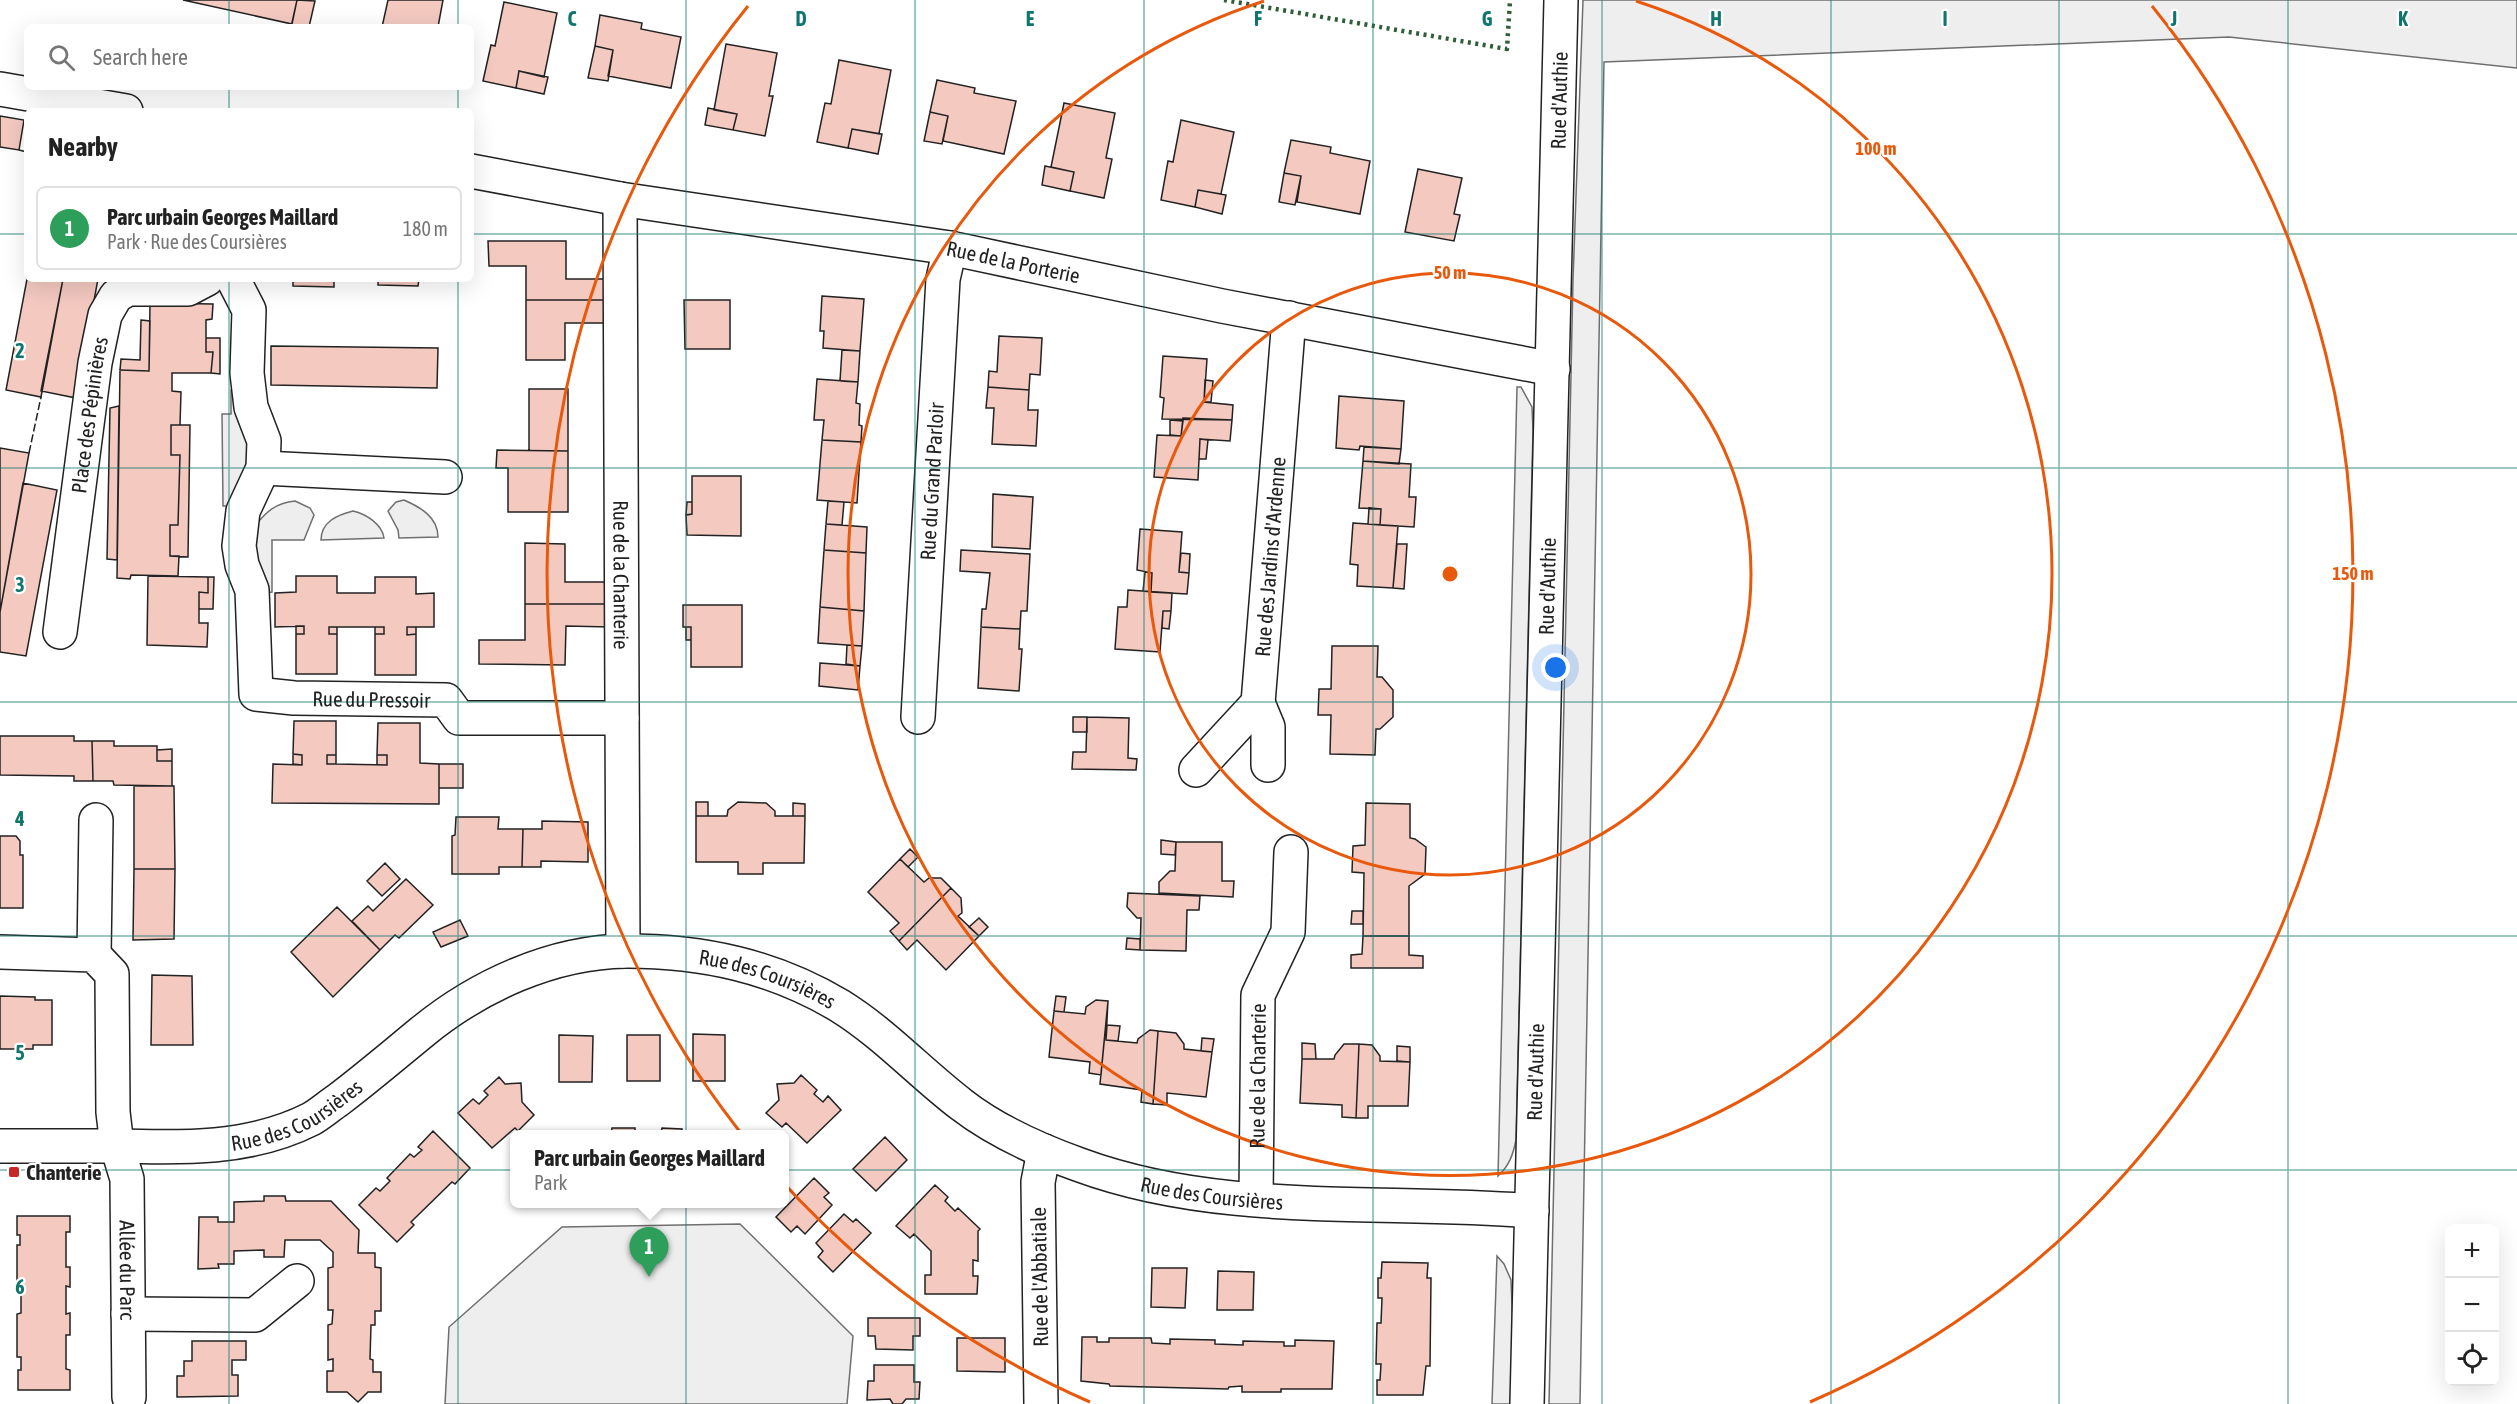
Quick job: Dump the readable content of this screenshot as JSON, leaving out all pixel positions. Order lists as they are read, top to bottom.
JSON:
{
  "streets": {
    "street": [
      "Rue d'Authie",
      "Rue de la Porterie",
      "Place des Pépinières",
      "Rue du Grand Parloir",
      "Rue des Jardins d'Ardenne",
      "Rue de la Chanterie",
      "Rue du Pressoir",
      "Rue des Coursières",
      "Rue de la Charterie",
      "Allée du Parc",
      "Rue de l'Abbatiale"
    ]
  },
  "crossings": [
    ["Rue d'Authie", "Rue de la Porterie"],
    ["Rue d'Authie", "Rue des Coursières"],
    ["Rue de la Porterie", "Rue du Grand Parloir"],
    ["Rue de la Porterie", "Rue des Jardins d'Ardenne"],
    ["Rue de la Porterie", "Rue de la Chanterie"],
    ["Rue de la Chanterie", "Rue du Pressoir"],
    ["Rue de la Chanterie", "Rue des Coursières"],
    ["Rue des Coursières", "Rue de la Charterie"],
    ["Rue des Coursières", "Allée du Parc"],
    ["Rue des Coursières", "Rue de l'Abbatiale"]
  ],
  "places": {
    "transit": ["Chanterie"]
  },
  "page": {
    "search": "Search here",
    "heading": "Nearby",
    "list": [
      {
        "mark": "1",
        "name": "Parc urbain Georges Maillard",
        "note": "Park · Rue des Coursières",
        "value": "180 m"
      }
    ],
    "popup": ["Parc urbain Georges Maillard", "Park"],
    "map_buttons": ["+", "−"],
    "pins": "1"
  },
  "grid": {
    "columns": [
      "C",
      "D",
      "E",
      "F",
      "G",
      "H",
      "I",
      "J",
      "K"
    ],
    "rows": [
      "2",
      "3",
      "4",
      "5",
      "6"
    ]
  },
  "rings": ["100 m", "50 m", "150 m"]
}
